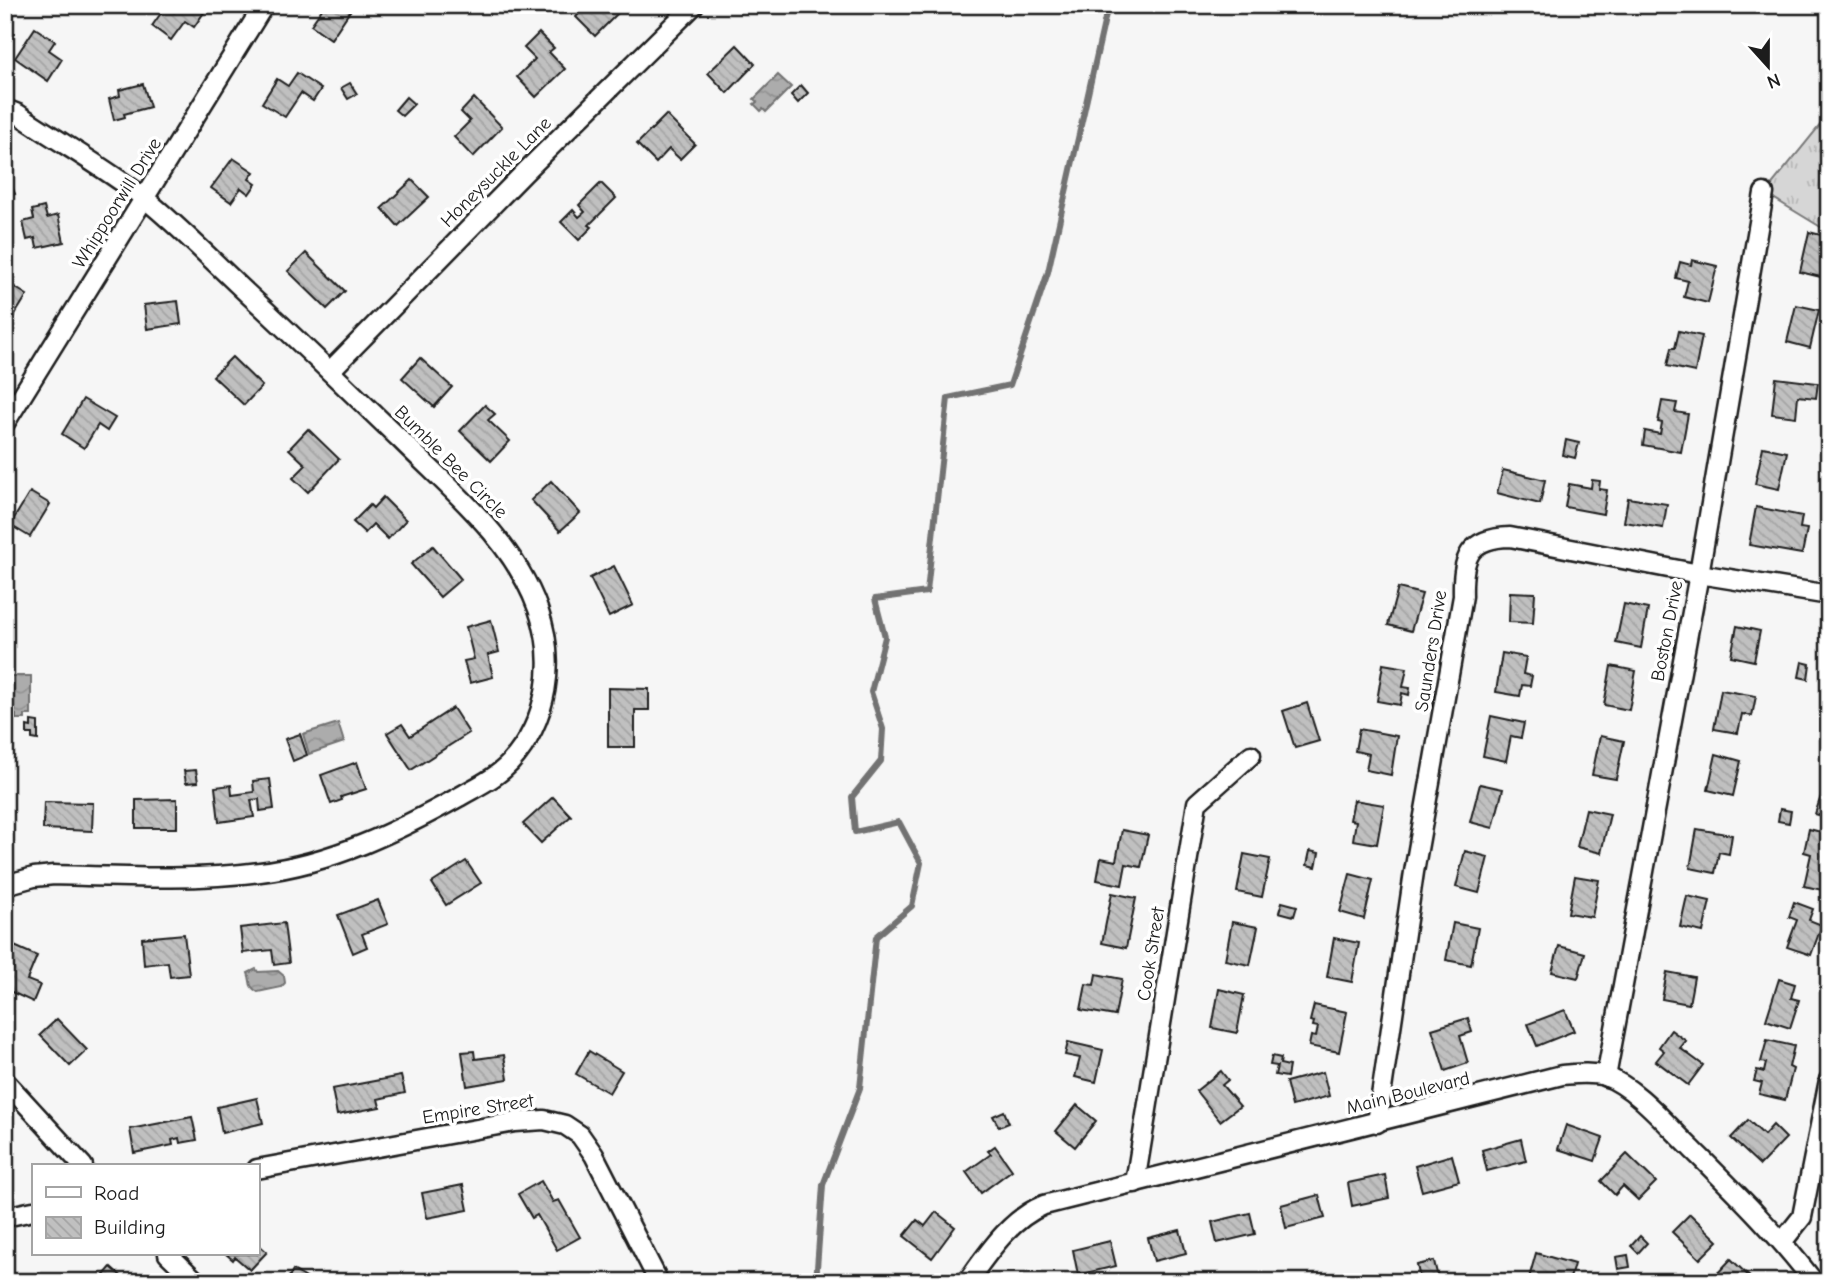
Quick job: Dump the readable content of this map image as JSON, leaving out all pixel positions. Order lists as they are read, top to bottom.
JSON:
{
  "streets": {
    "street": [
      "Honeysuckle Lane",
      "Whippoorwill Drive",
      "Bumble Bee Circle",
      "Boston Drive",
      "Saunders Drive",
      "Cook Street",
      "Main Boulevard",
      "Empire Street"
    ]
  },
  "crossings": [
    ["Honeysuckle Lane", "Bumble Bee Circle"],
    ["Whippoorwill Drive", "Bumble Bee Circle"],
    ["Boston Drive", "Saunders Drive"],
    ["Boston Drive", "Main Boulevard"],
    ["Saunders Drive", "Main Boulevard"],
    ["Cook Street", "Main Boulevard"]
  ],
  "legend": ["Road", "Building"],
  "north": "bottom"
}
